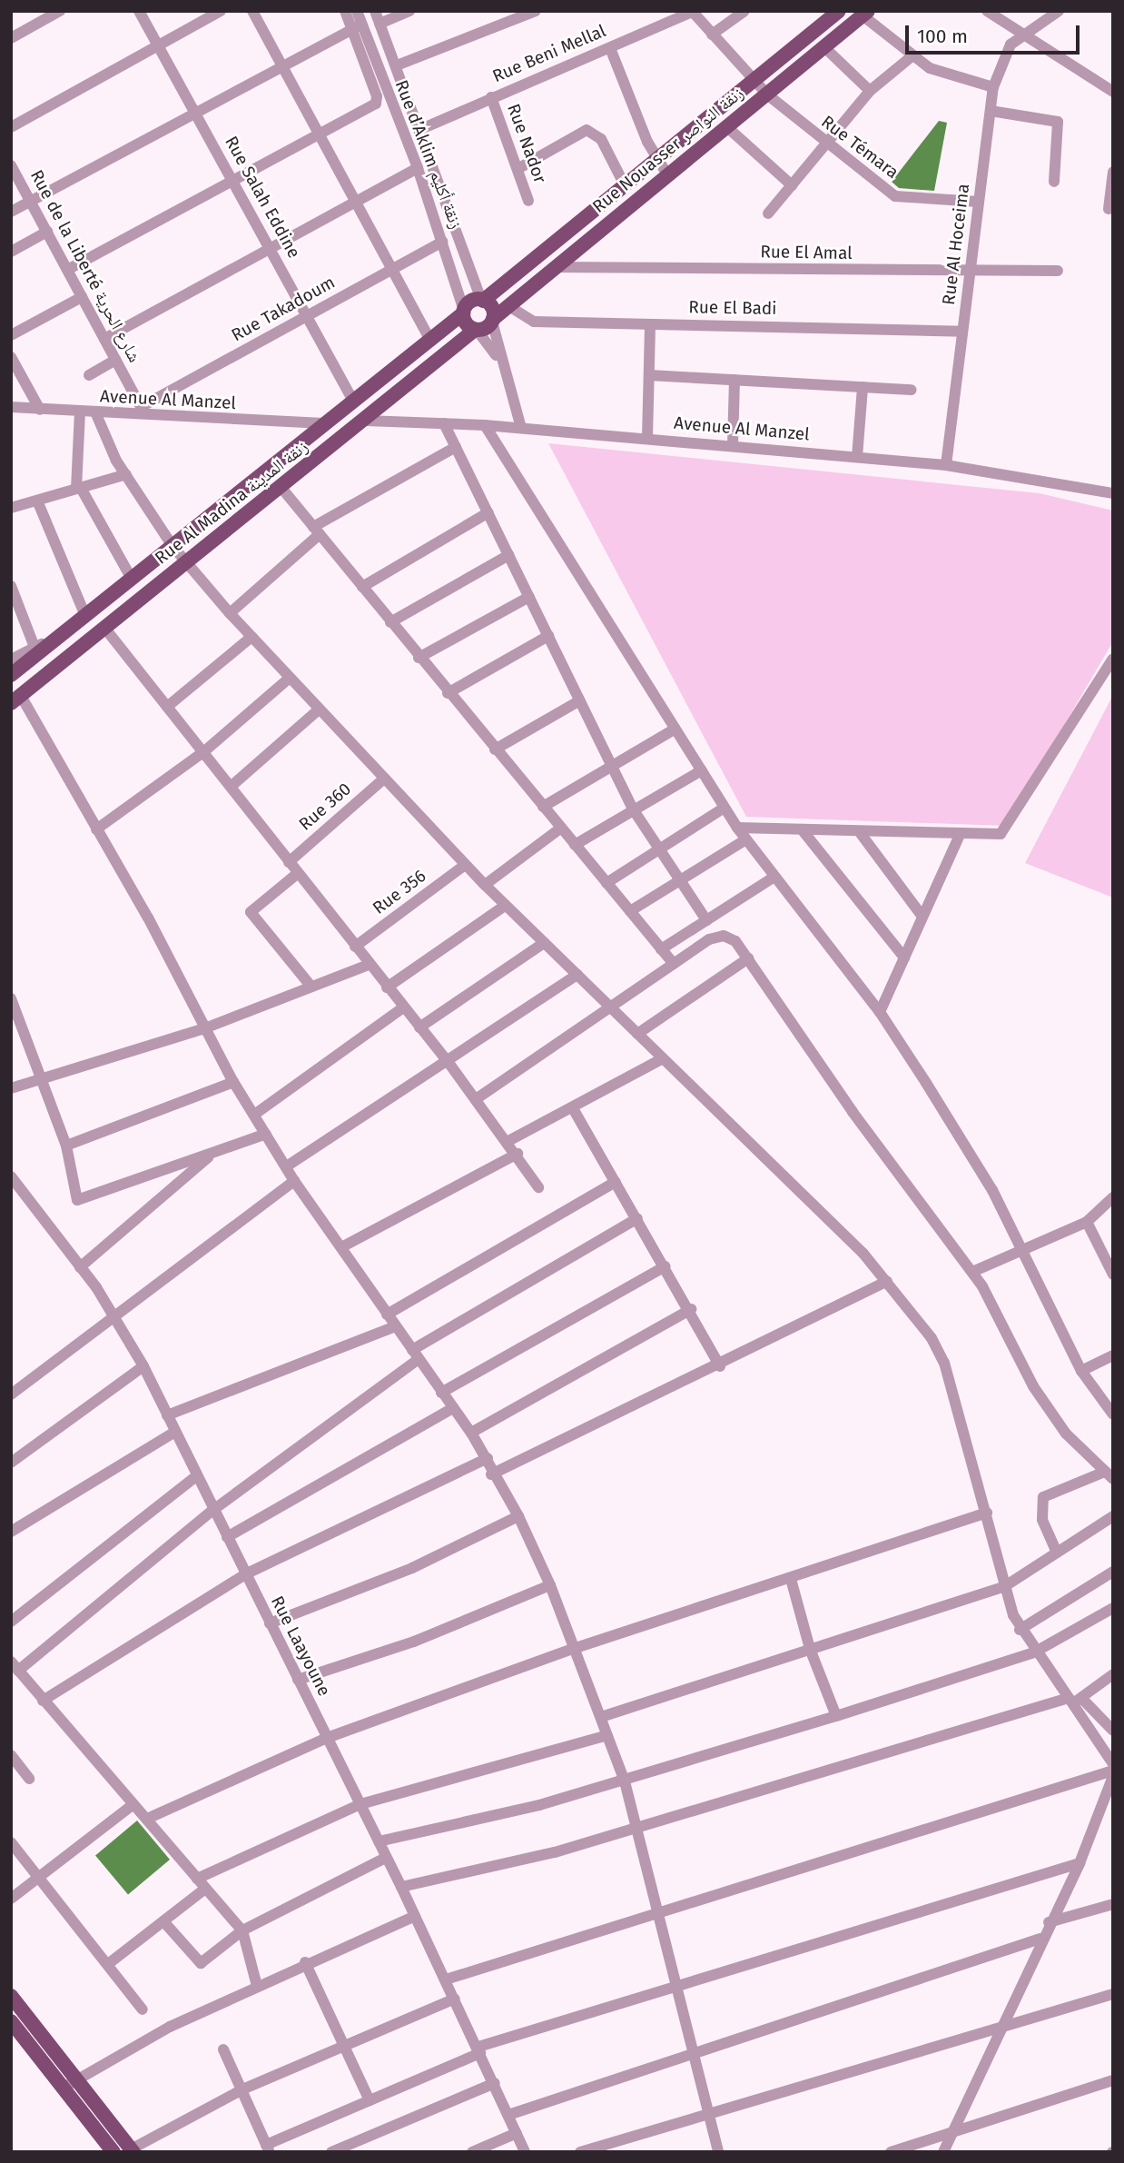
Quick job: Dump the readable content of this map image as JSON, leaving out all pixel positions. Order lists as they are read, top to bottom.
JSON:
{
  "streets": {
    "main road": ["Rue Nouasser زنقة النواصر", "Rue Al Madina زنقة المدينة"],
    "street": [
      "Rue Beni Mellal",
      "Rue Nador",
      "Rue Témara",
      "Rue d’Aklim زنقة أكليم",
      "Rue Salah Eddine",
      "Rue Al Hoceima",
      "Rue El Amal",
      "Rue de la Liberté شارع الحرية",
      "Rue El Badi",
      "Rue Takadoum",
      "Avenue Al Manzel",
      "Rue 360",
      "Rue 356",
      "Rue Laayoune"
    ]
  },
  "crossings": [
    ["Rue Beni Mellal", "Rue Nador"],
    ["Rue Beni Mellal", "Rue Témara"],
    ["Rue Beni Mellal", "Rue d’Aklim زنقة أكليم"],
    ["Rue Témara", "Rue Nouasser زنقة النواصر"],
    ["Rue Témara", "Rue Al Hoceima"],
    ["Rue Nouasser زنقة النواصر", "Rue d’Aklim زنقة أكليم"],
    ["Rue Nouasser زنقة النواصر", "Rue El Amal"],
    ["Rue Nouasser زنقة النواصر", "Rue El Badi"],
    ["Rue Nouasser زنقة النواصر", "Rue Al Madina زنقة المدينة"],
    ["Rue d’Aklim زنقة أكليم", "Rue Takadoum"],
    ["Rue d’Aklim زنقة أكليم", "Rue Al Madina زنقة المدينة"],
    ["Rue Salah Eddine", "Rue Takadoum"],
    ["Rue Salah Eddine", "Rue Al Madina زنقة المدينة"],
    ["Rue Al Hoceima", "Rue El Amal"],
    ["Rue Al Hoceima", "Rue El Badi"],
    ["Rue Al Hoceima", "Avenue Al Manzel"],
    ["Rue de la Liberté شارع الحرية", "Rue Takadoum"],
    ["Rue de la Liberté شارع الحرية", "Avenue Al Manzel"],
    ["Avenue Al Manzel", "Rue Al Madina زنقة المدينة"]
  ],
  "scale_bar": "100 m"
}
